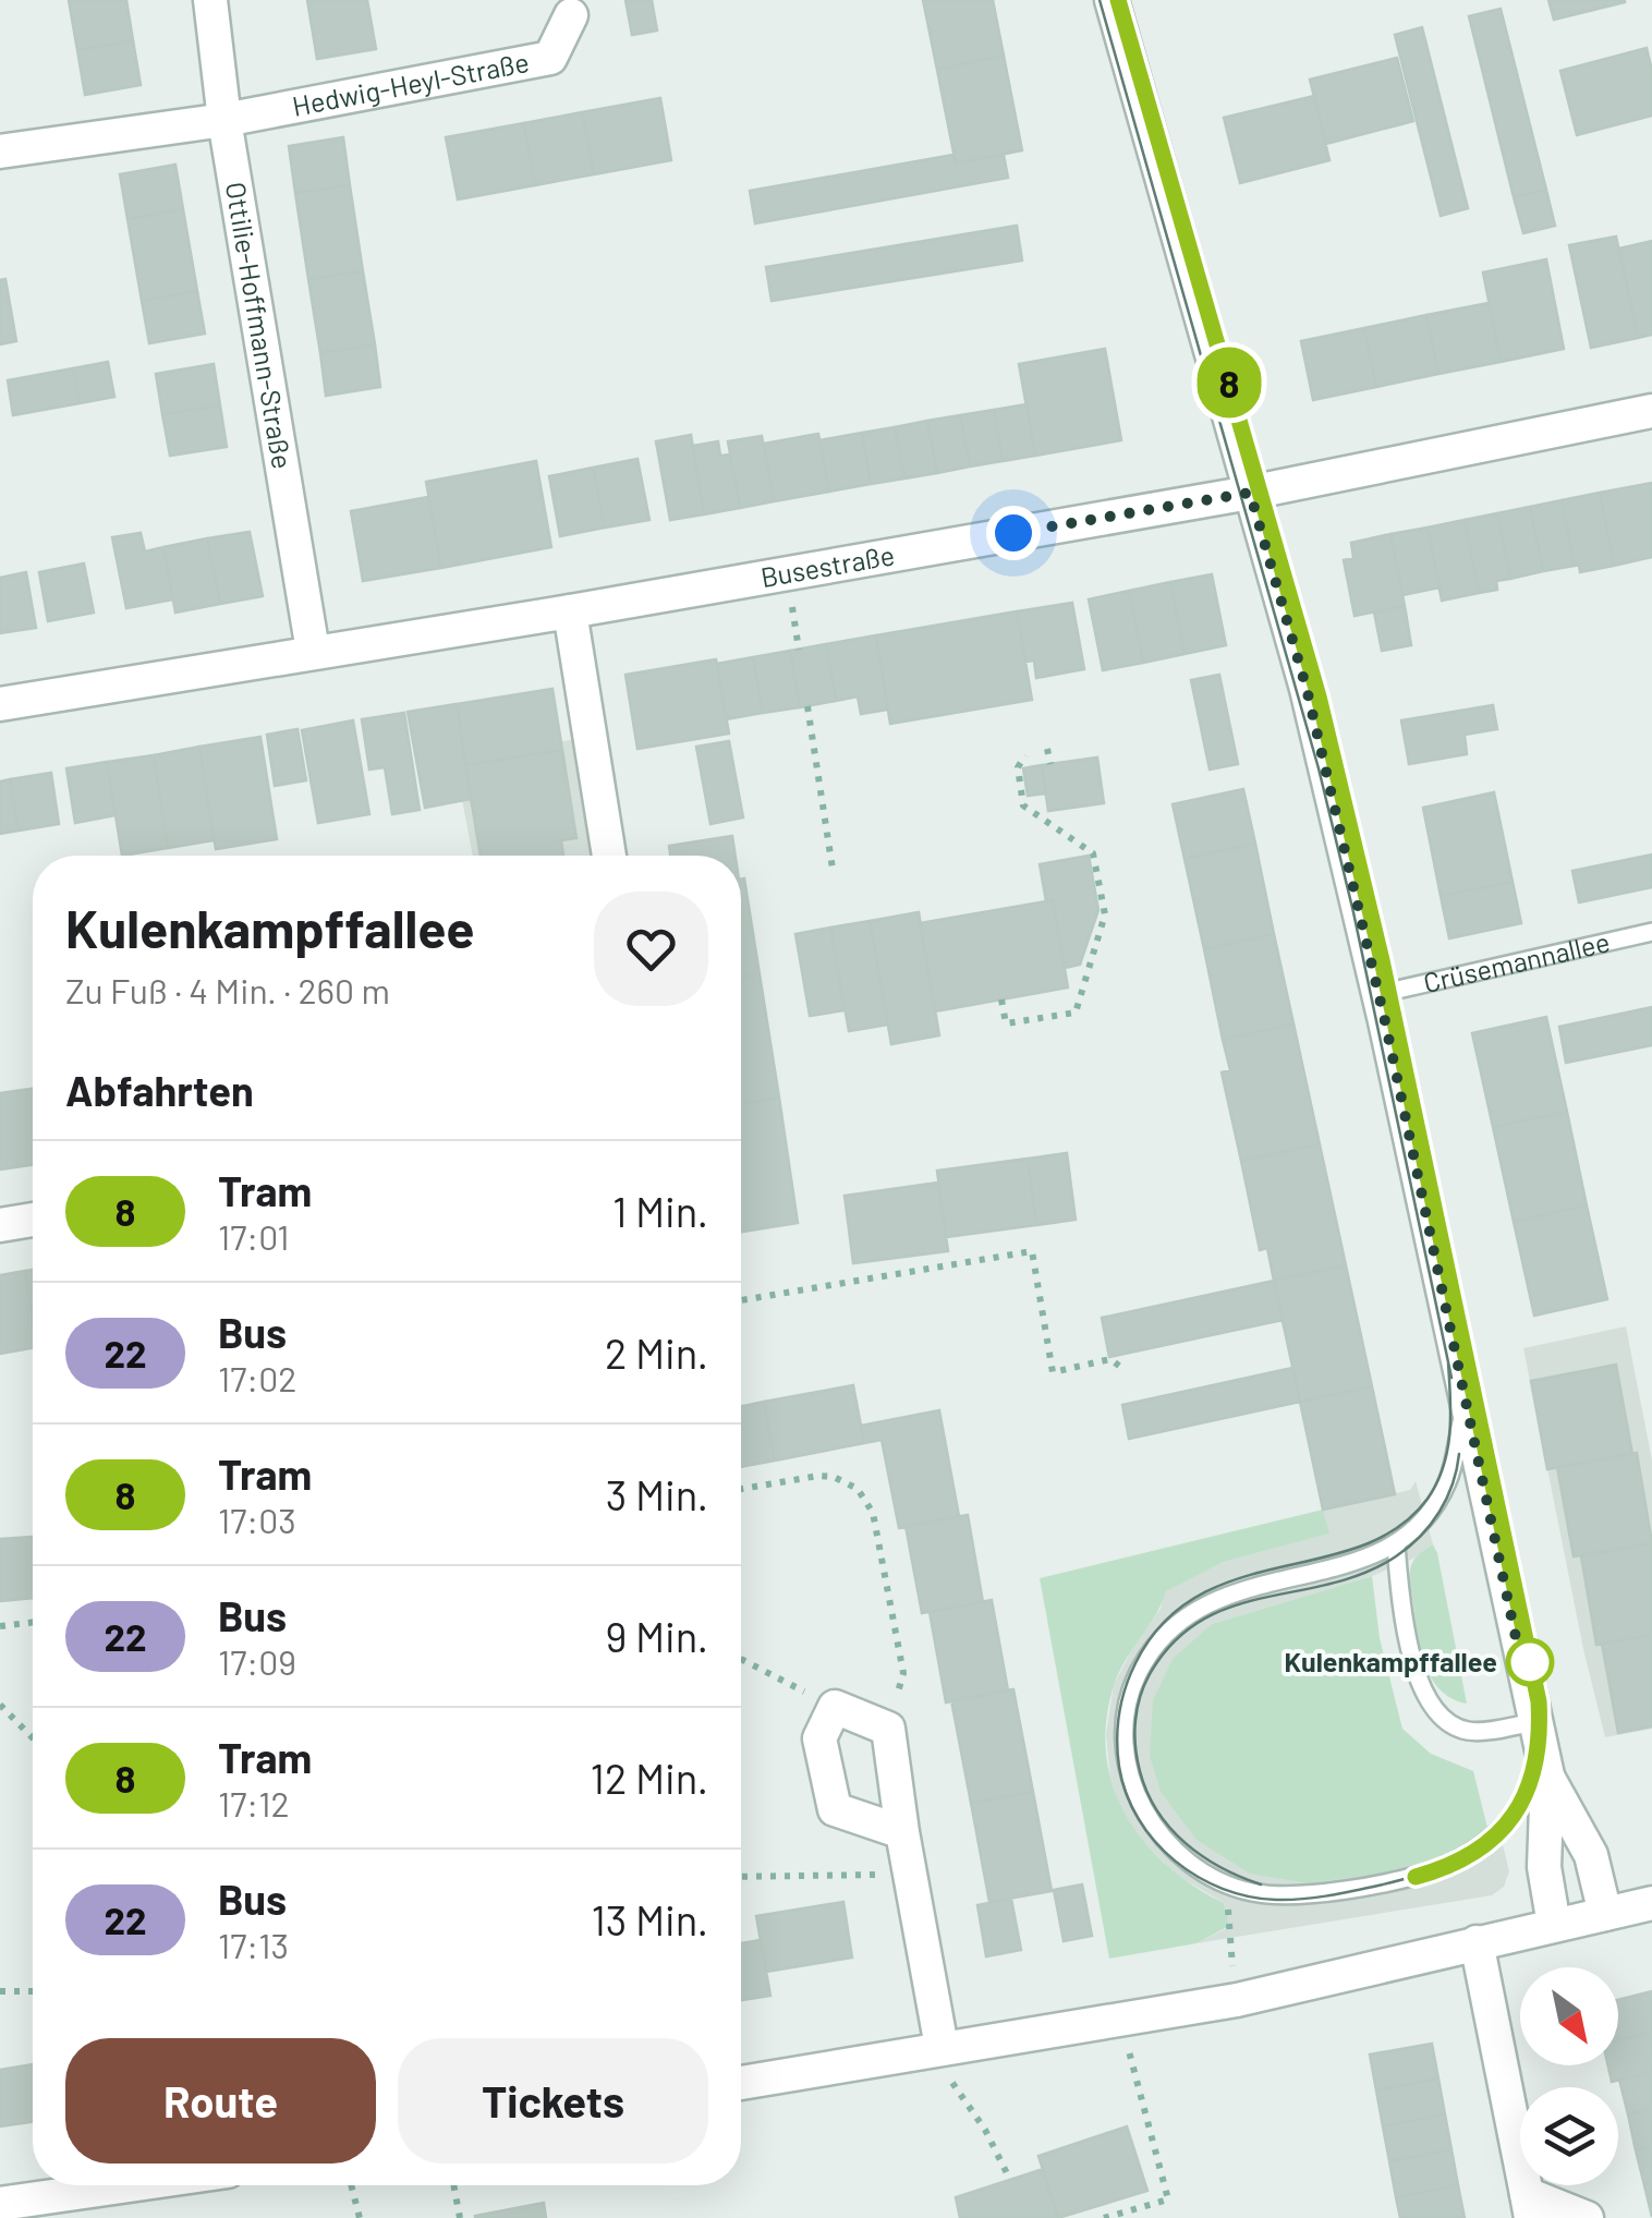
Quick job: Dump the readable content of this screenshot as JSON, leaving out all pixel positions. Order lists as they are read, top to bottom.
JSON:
{
  "streets": {
    "street": ["Hedwig-Heyl-Straße", "Ottilie-Hoffmann-Straße", "Busestraße"],
    "lane": ["Crüsemannallee"]
  },
  "crossings": [
    ["Hedwig-Heyl-Straße", "Ottilie-Hoffmann-Straße"],
    ["Ottilie-Hoffmann-Straße", "Busestraße"]
  ],
  "places": ["Kulenkampffallee"],
  "lines": ["tram line 8"],
  "north": "bottom right",
  "page": {
    "on_map": "8",
    "heading": [
      ["Kulenkampffallee", "Zu Fuß · 4 Min. · 260 m"],
      "Abfahrten"
    ],
    "list": [
      {
        "mark": "8",
        "name": "Tram",
        "note": "17:01",
        "value": "1 Min."
      },
      {
        "mark": "22",
        "name": "Bus",
        "note": "17:02",
        "value": "2 Min."
      },
      {
        "mark": "8",
        "name": "Tram",
        "note": "17:03",
        "value": "3 Min."
      },
      {
        "mark": "22",
        "name": "Bus",
        "note": "17:09",
        "value": "9 Min."
      },
      {
        "mark": "8",
        "name": "Tram",
        "note": "17:12",
        "value": "12 Min."
      },
      {
        "mark": "22",
        "name": "Bus",
        "note": "17:13",
        "value": "13 Min."
      }
    ],
    "buttons": ["Route", "Tickets"]
  }
}
